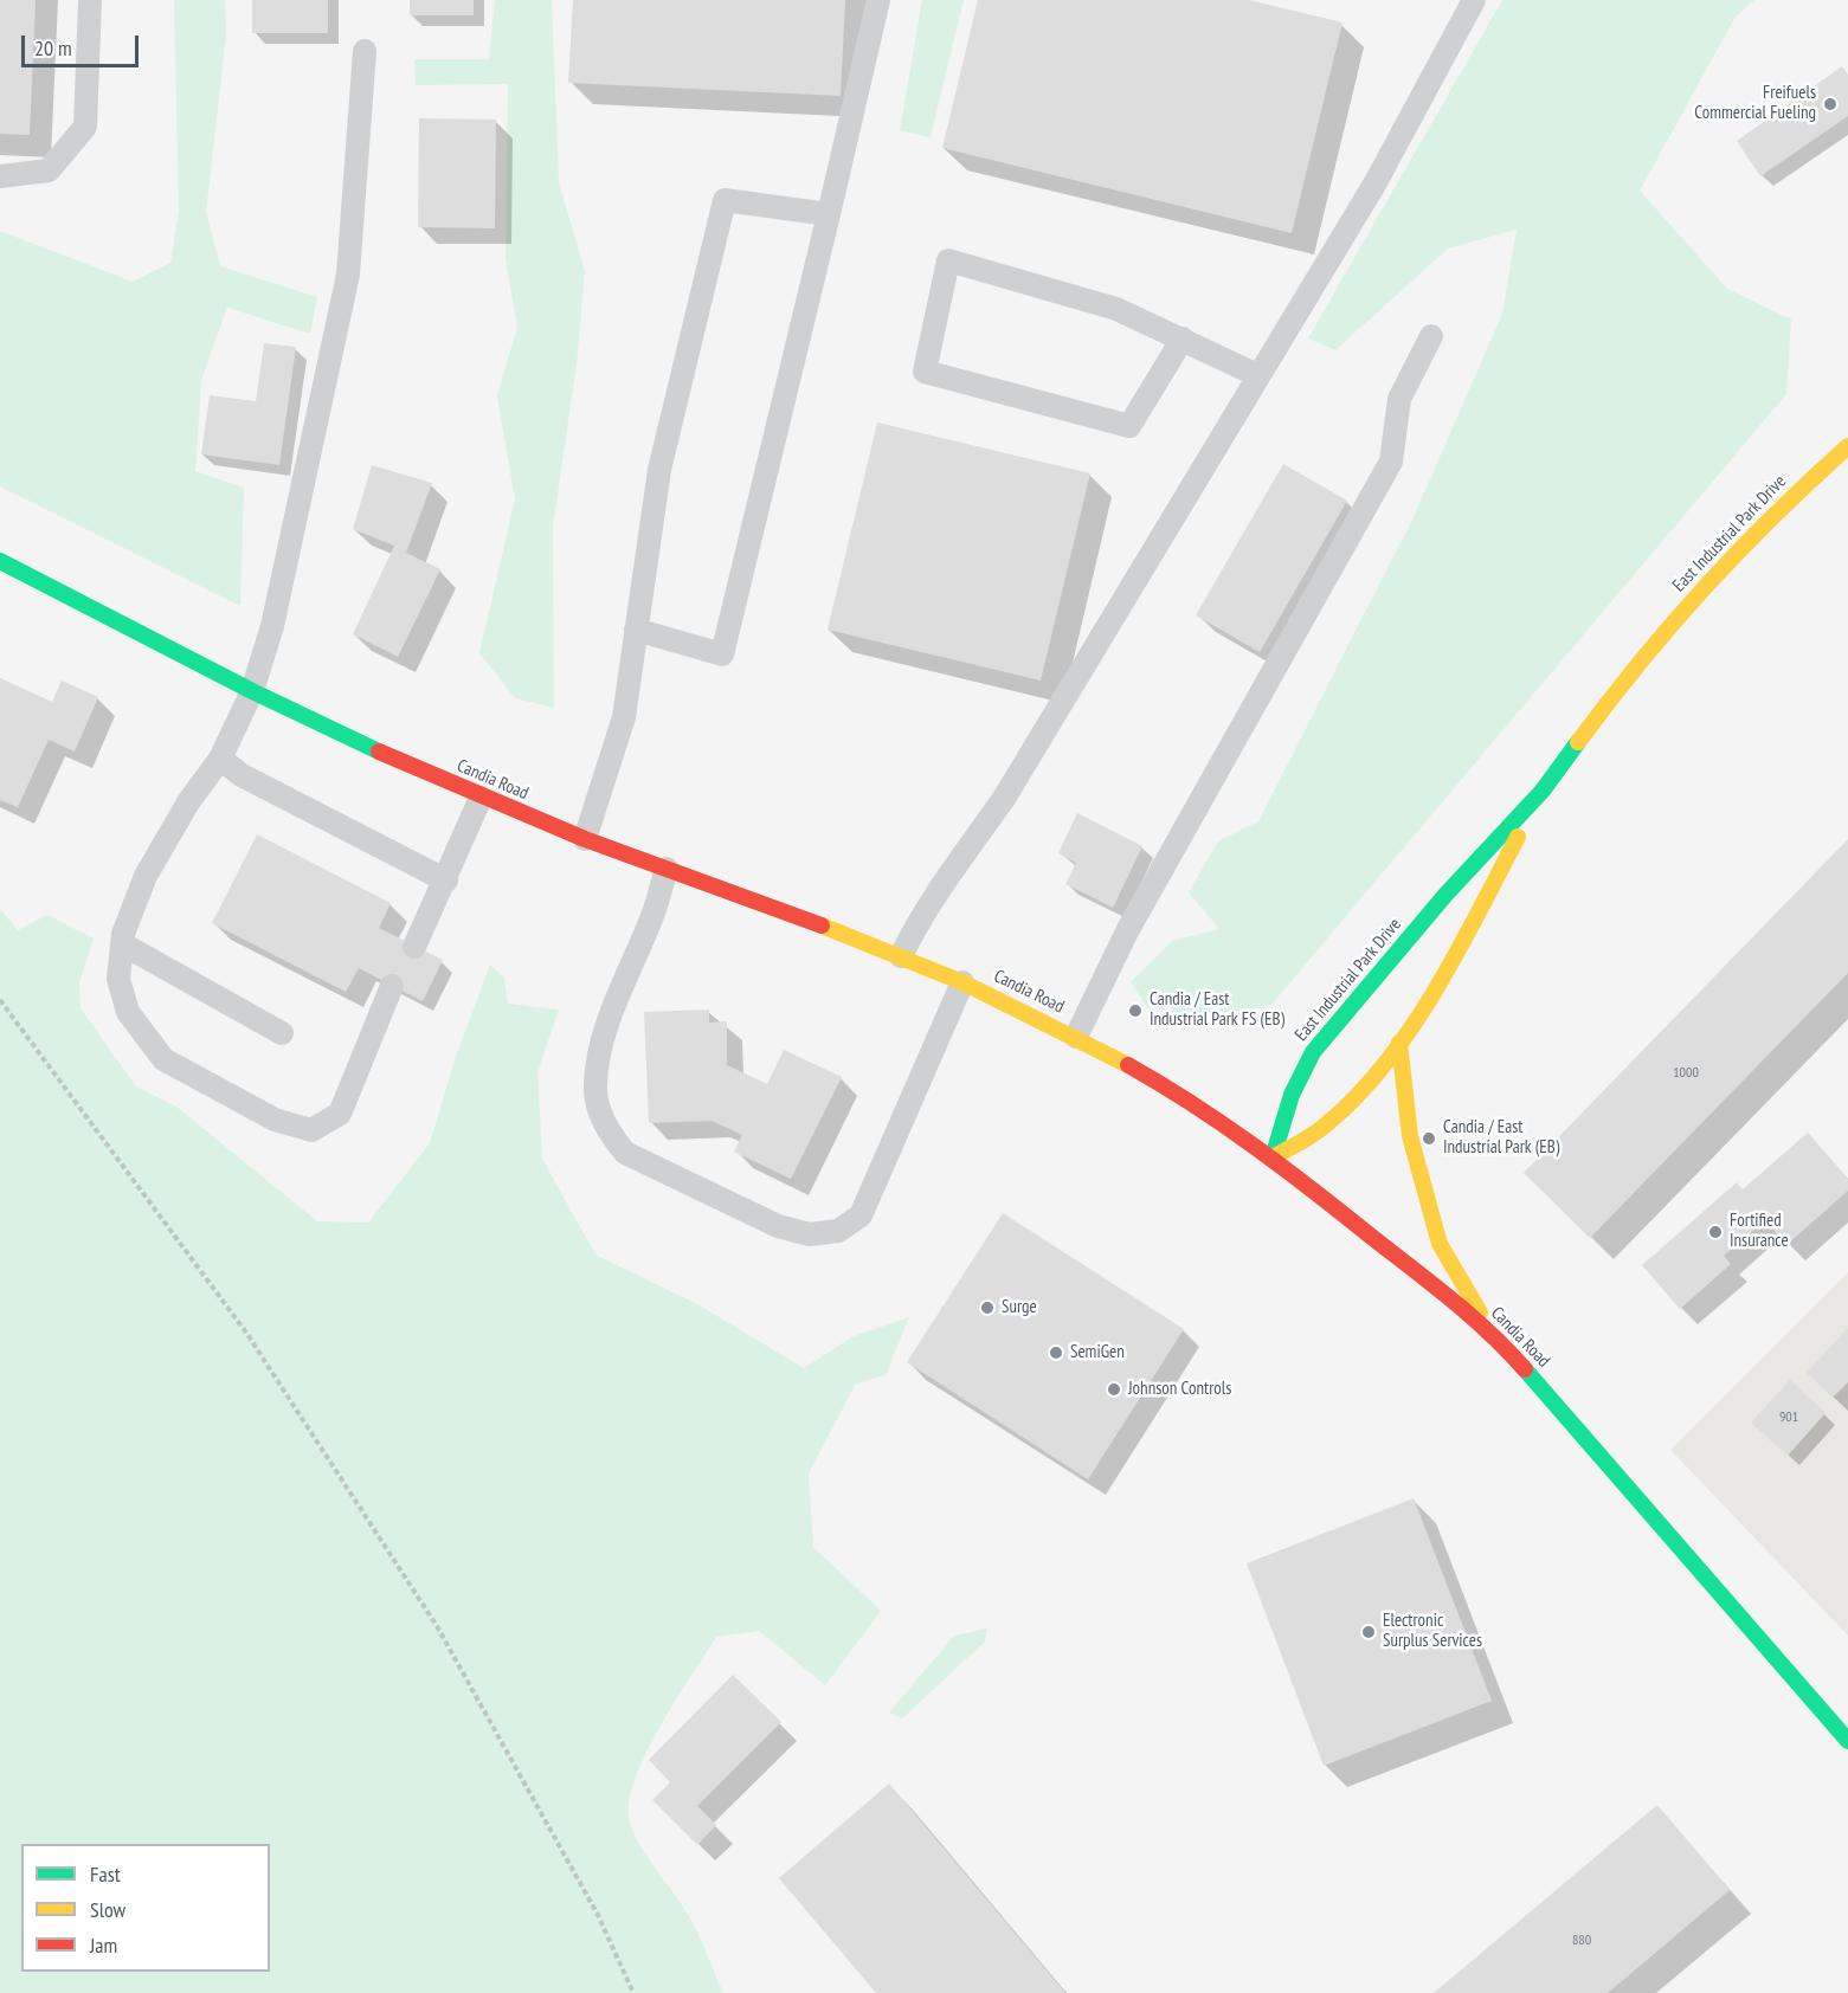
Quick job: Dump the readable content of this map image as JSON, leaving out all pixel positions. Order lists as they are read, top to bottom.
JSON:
{
  "streets": {
    "main road": ["East Industrial Park Drive", "Candia Road"]
  },
  "crossings": [
    ["East Industrial Park Drive", "Candia Road"]
  ],
  "places": [
    "Freifuels Commercial Fueling",
    "Candia / East Industrial Park FS (EB)",
    "Candia / East Industrial Park (EB)",
    "Fortified Insurance",
    "Surge",
    "SemiGen",
    "Johnson Controls",
    "Electronic Surplus Services"
  ],
  "house_numbers": ["1000", "901", "880"],
  "legend": ["Fast", "Slow", "Jam"],
  "scale_bar": "20 m"
}
